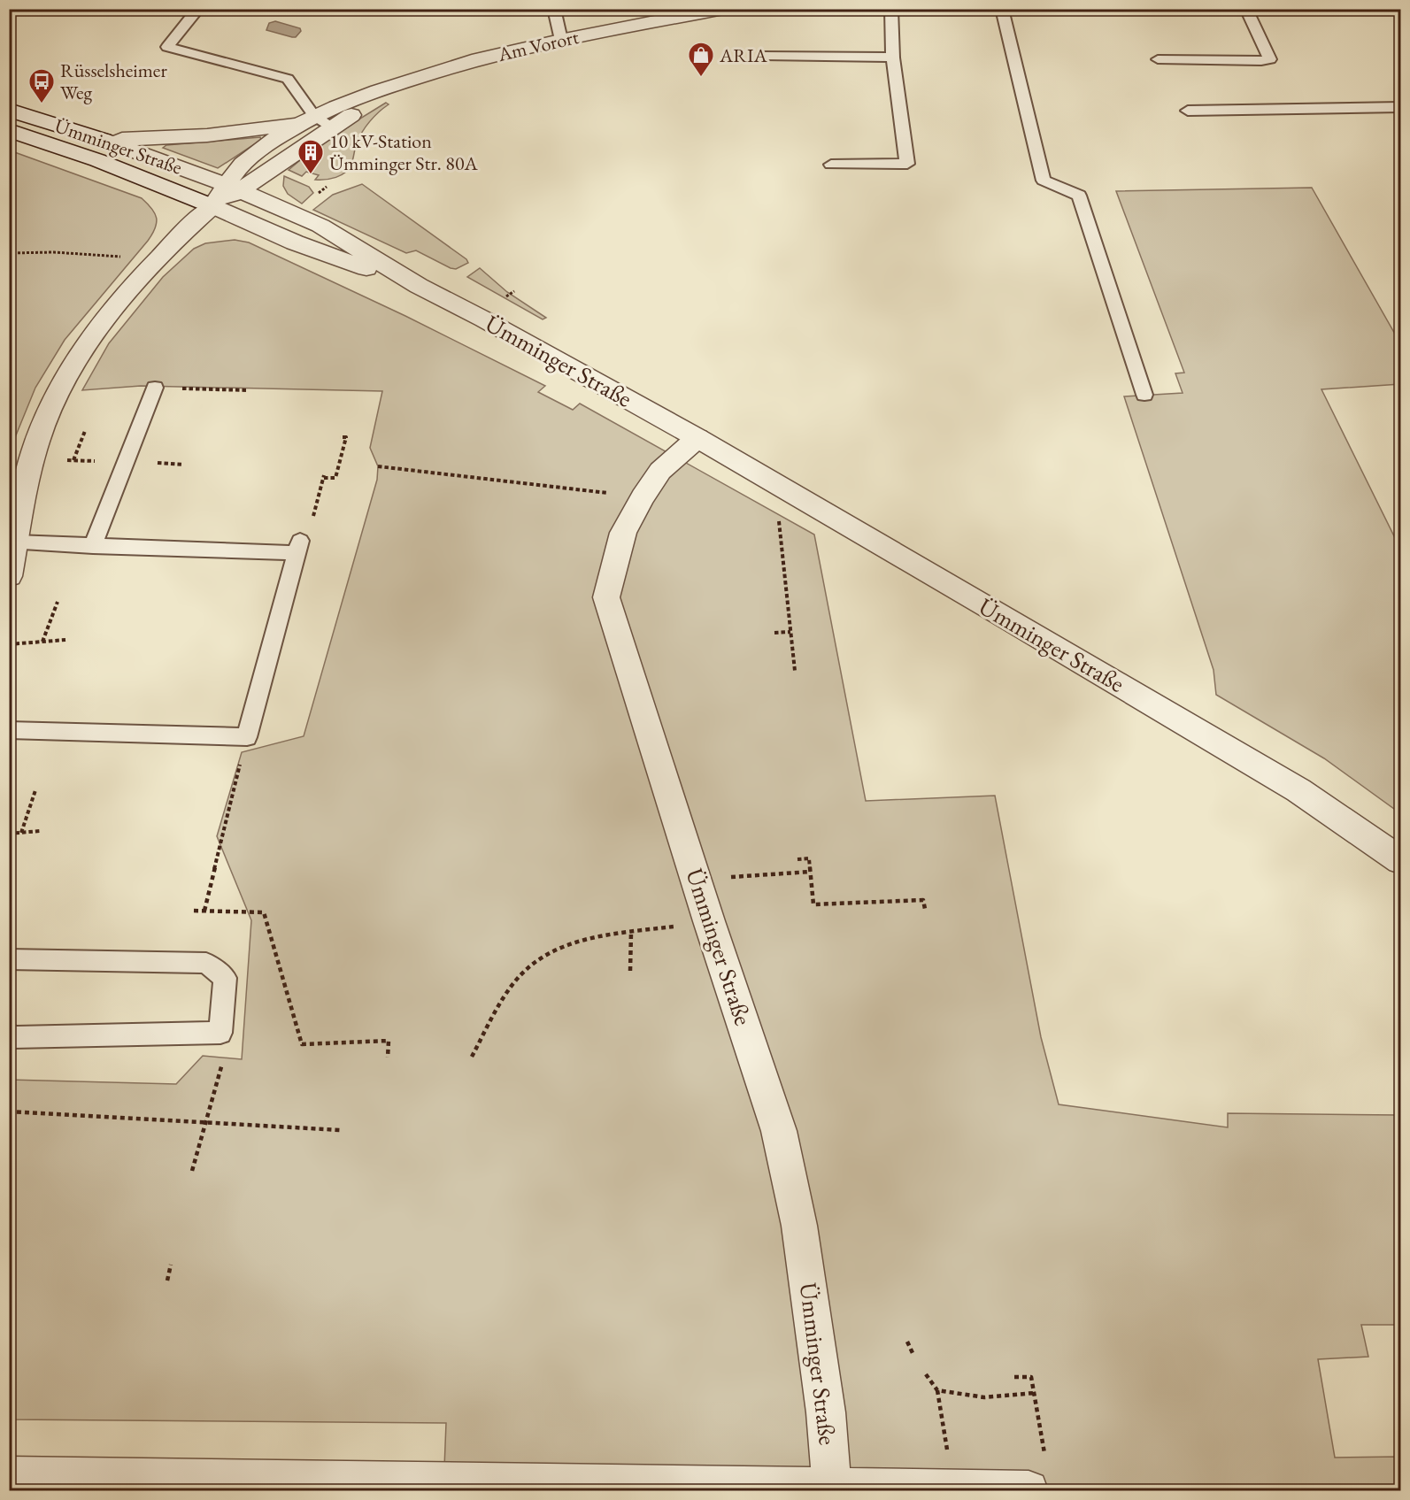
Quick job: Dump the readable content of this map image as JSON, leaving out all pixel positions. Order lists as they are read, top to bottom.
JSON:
{
  "streets": {
    "street": ["Am Vorort", "Ümminger Straße"]
  },
  "crossings": [
    ["Am Vorort", "Ümminger Straße"]
  ],
  "places": {
    "shop": ["ARIA"],
    "bus stop": ["Rüsselsheimer Weg"],
    "building": ["10 kV-Station Ümminger Str. 80A"]
  }
}
